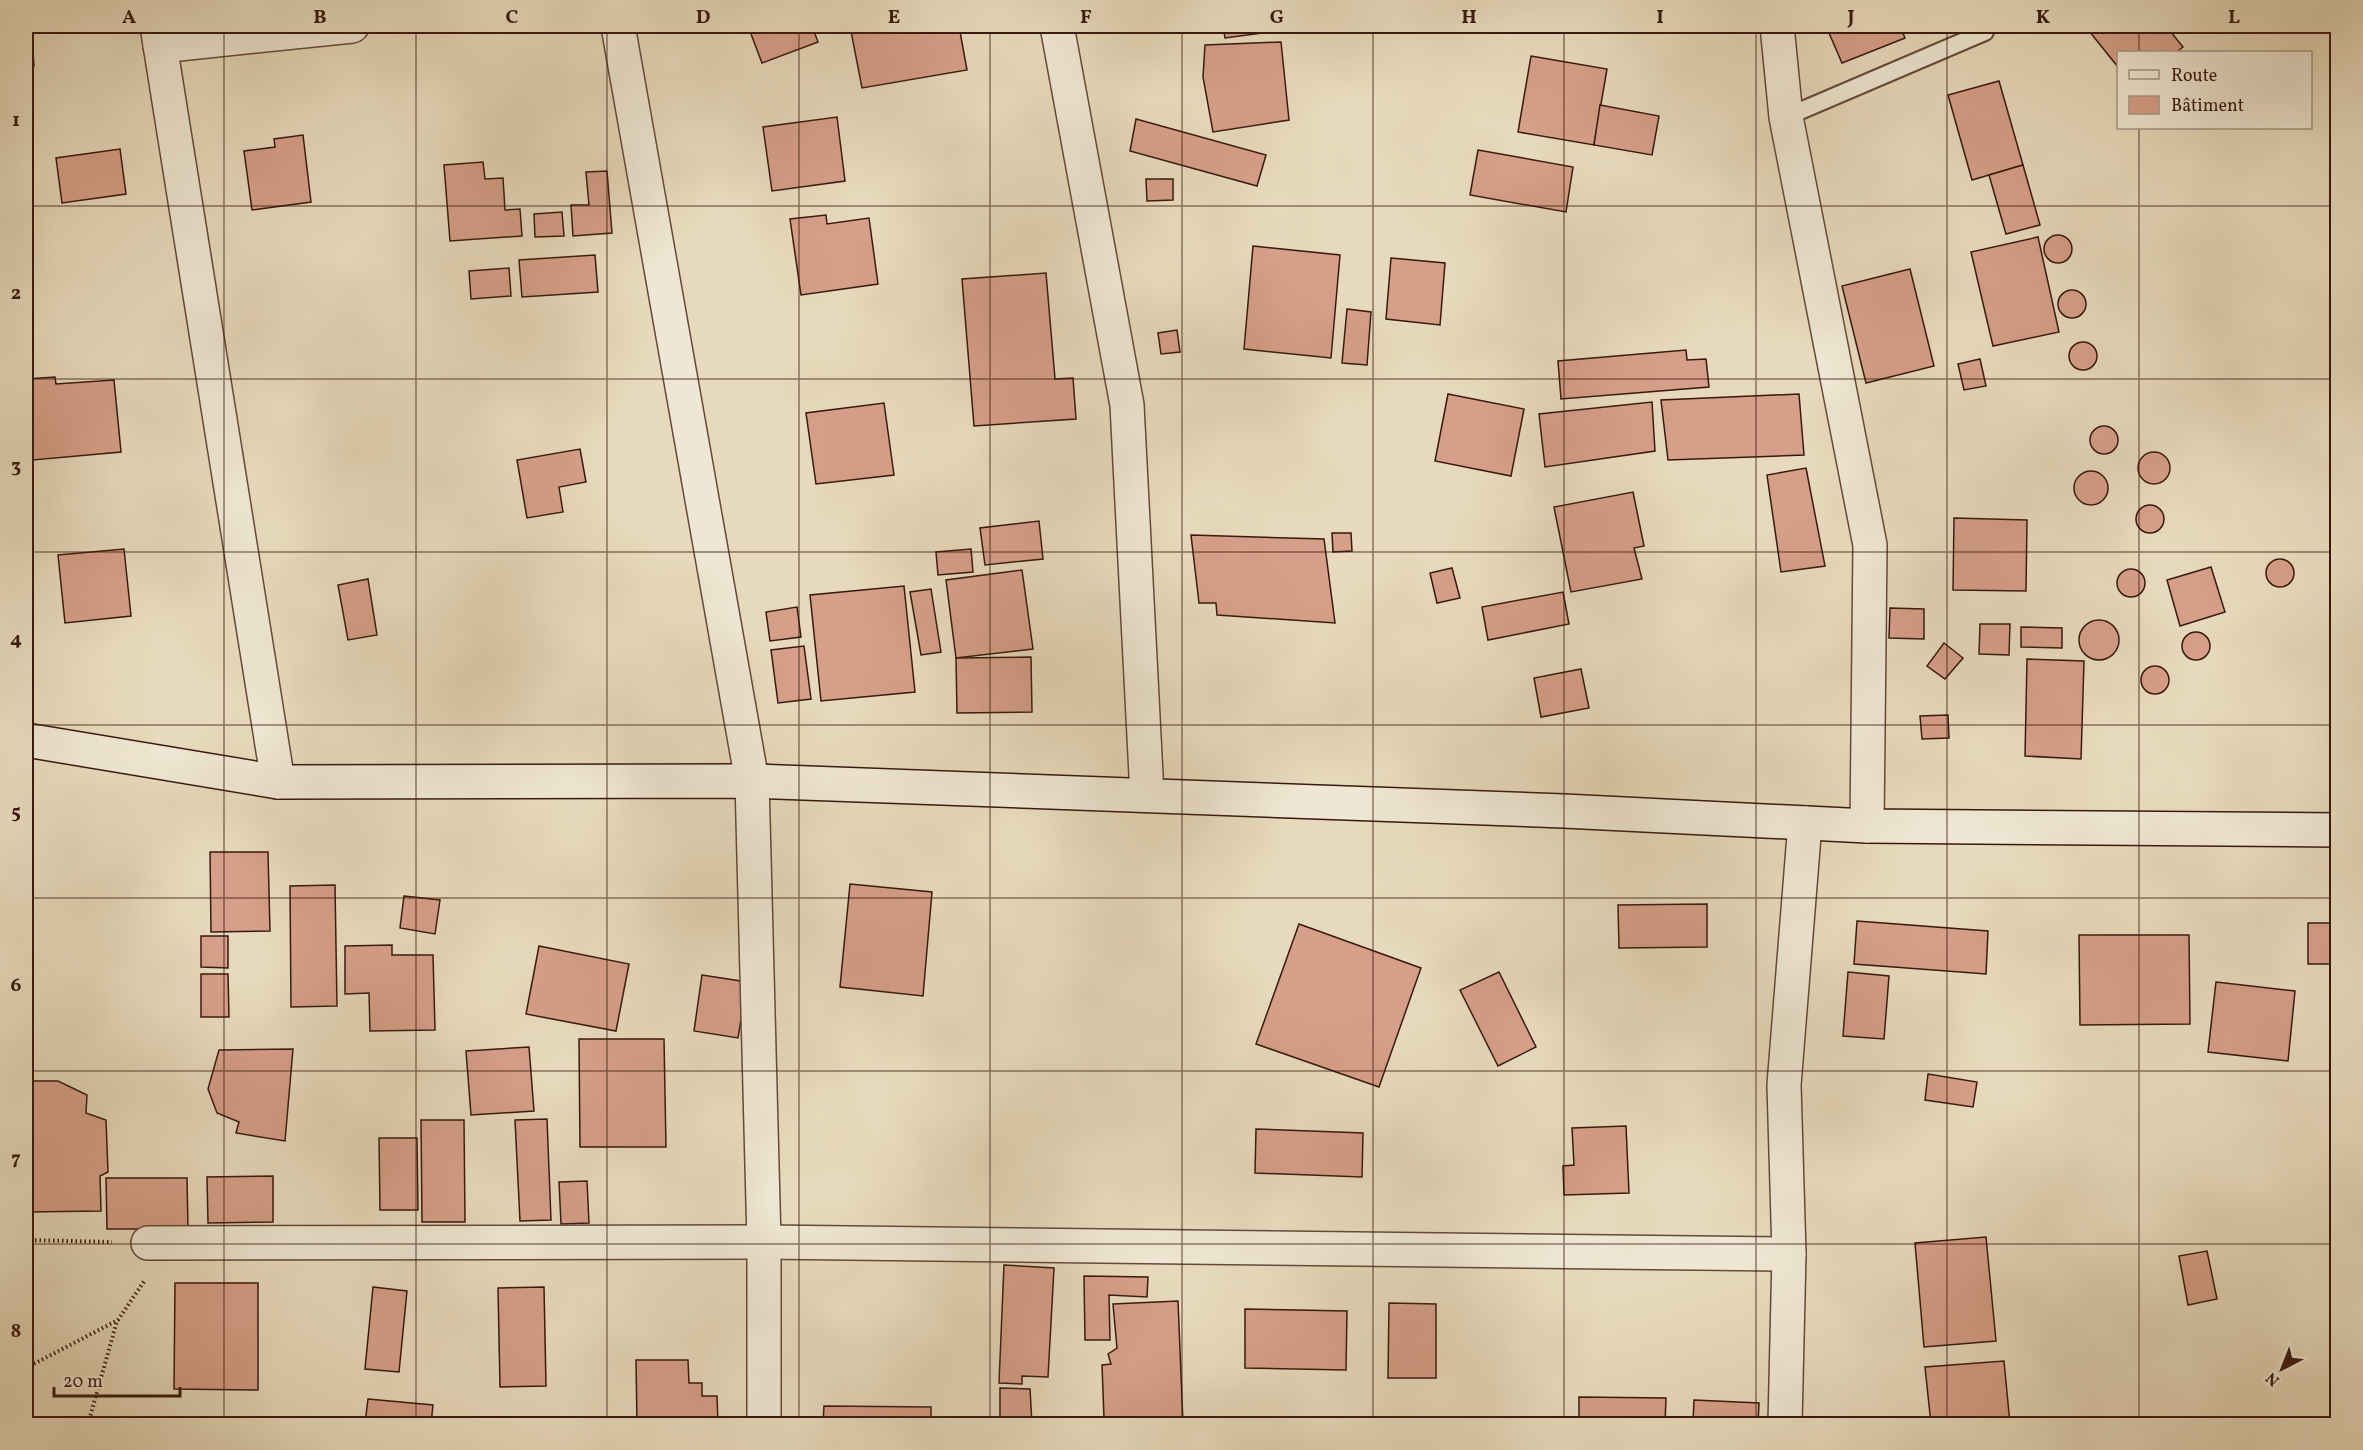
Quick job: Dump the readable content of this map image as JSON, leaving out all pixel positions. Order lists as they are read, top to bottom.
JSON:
{
  "legend": ["Route", "Bâtiment"],
  "scale_bar": "20 m",
  "north": "bottom left",
  "grid": {
    "columns": [
      "A",
      "B",
      "C",
      "D",
      "E",
      "F",
      "G",
      "H",
      "I",
      "J",
      "K",
      "L"
    ],
    "rows": [
      "1",
      "2",
      "3",
      "4",
      "5",
      "6",
      "7",
      "8"
    ]
  }
}
